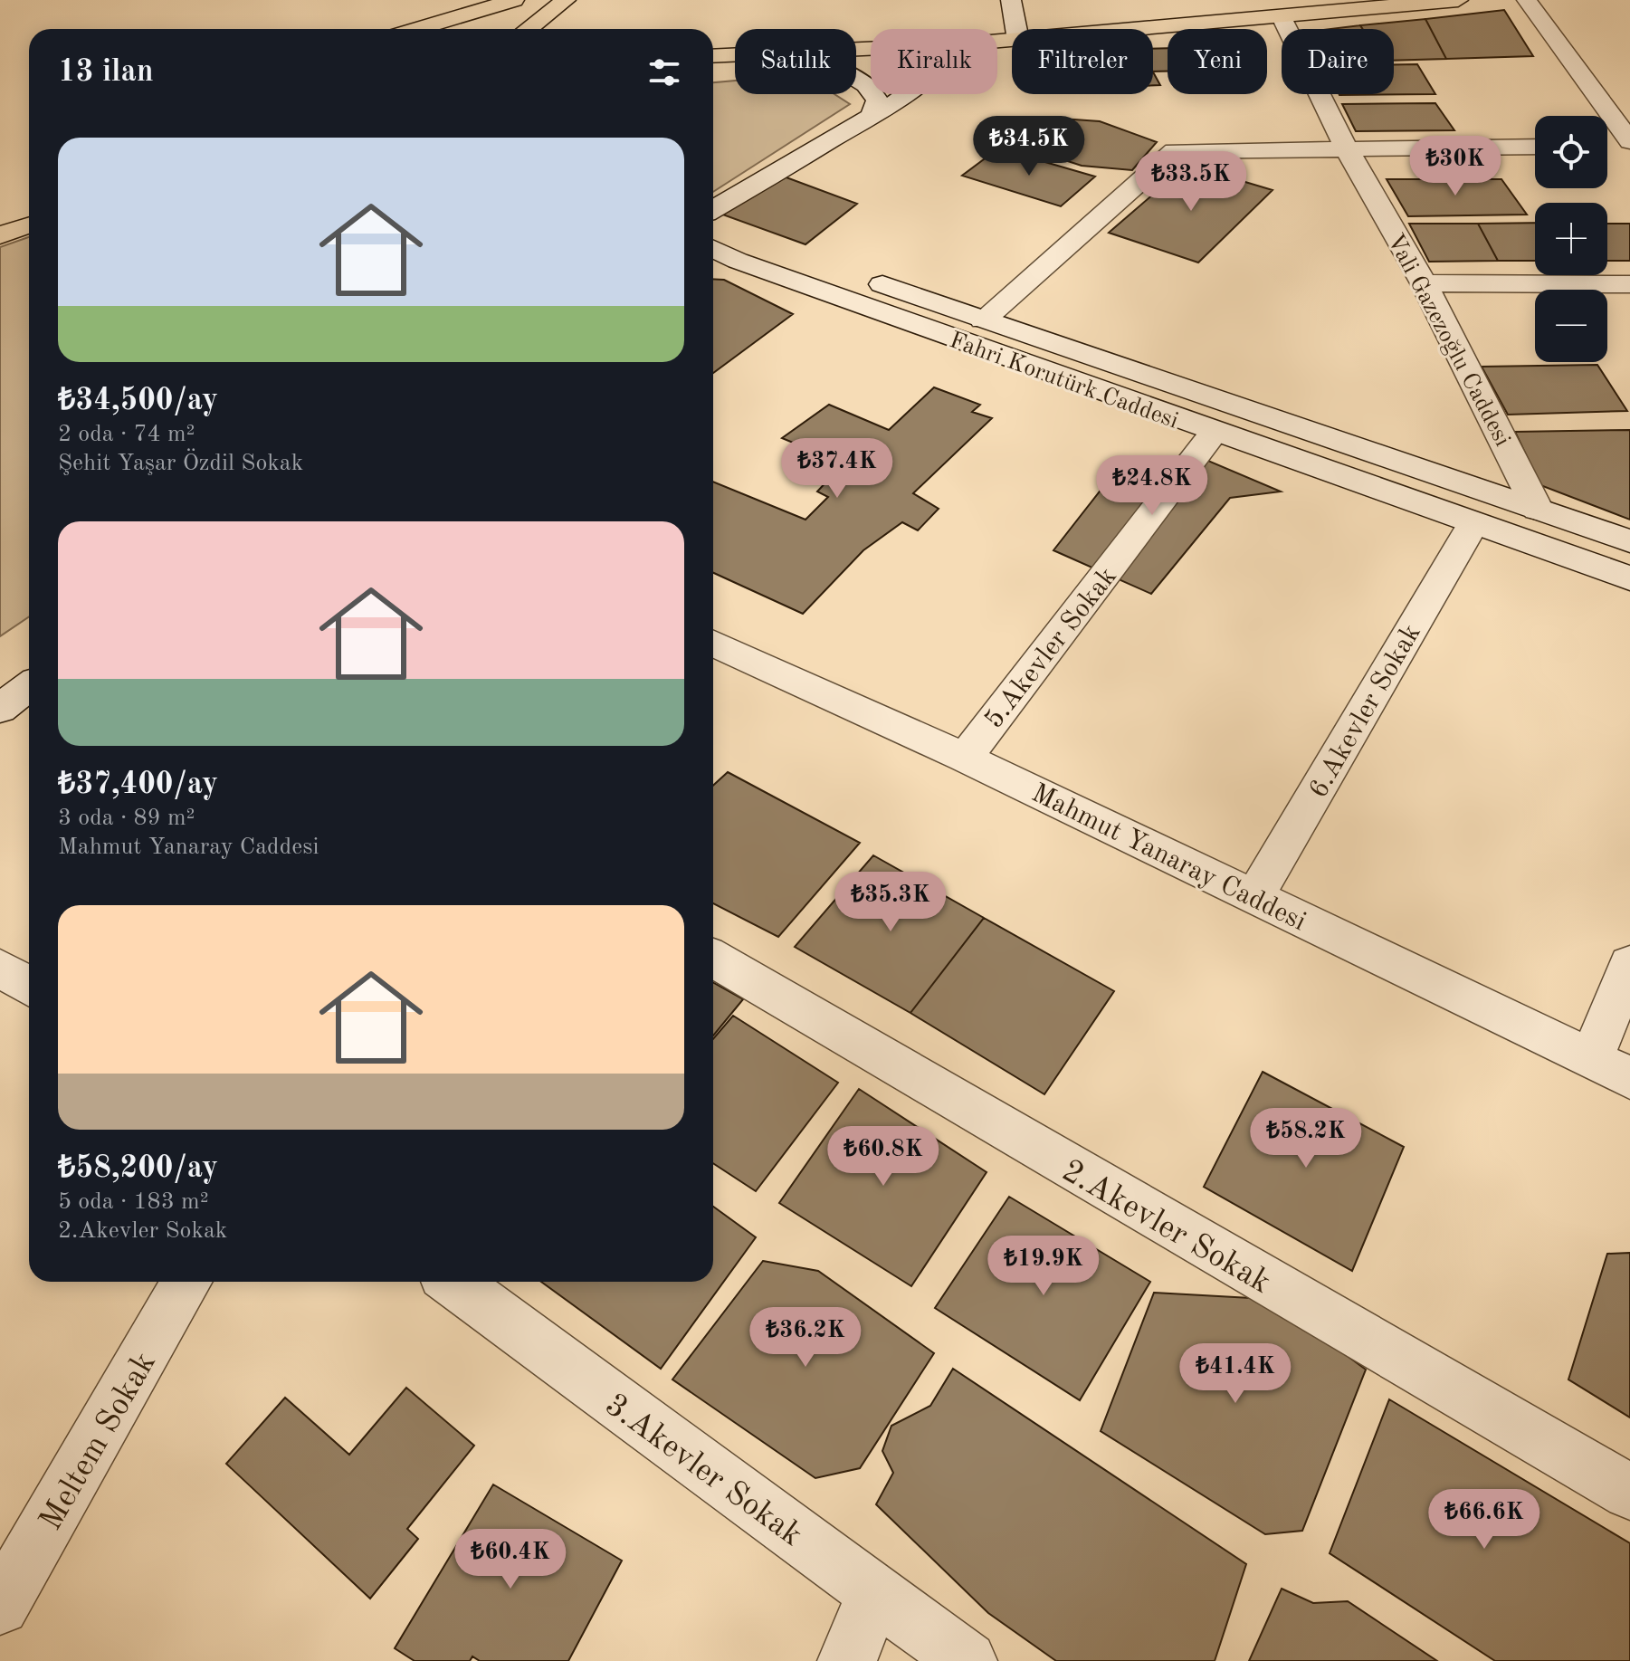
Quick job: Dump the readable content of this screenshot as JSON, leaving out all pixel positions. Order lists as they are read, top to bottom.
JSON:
{
  "streets": {
    "street": [
      "Vali Gazezoğlu Caddesi",
      "Fahri Korutürk Caddesi",
      "5.Akevler Sokak",
      "6.Akevler Sokak",
      "Mahmut Yanaray Caddesi",
      "2.Akevler Sokak",
      "Meltem Sokak",
      "3.Akevler Sokak"
    ]
  },
  "crossings": [
    ["Vali Gazezoğlu Caddesi", "Fahri Korutürk Caddesi"],
    ["Fahri Korutürk Caddesi", "5.Akevler Sokak"],
    ["Fahri Korutürk Caddesi", "6.Akevler Sokak"],
    ["5.Akevler Sokak", "Mahmut Yanaray Caddesi"],
    ["6.Akevler Sokak", "Mahmut Yanaray Caddesi"]
  ],
  "page": {
    "chip": [
      "Satılık",
      "Kiralık",
      "Filtreler",
      "Yeni",
      "Daire"
    ],
    "heading": "13 ilan",
    "map_buttons": ["+", "−"],
    "price": [
      "₺34.5K",
      "₺30K",
      "₺33.5K",
      "₺37.4K",
      "₺24.8K",
      "₺35.3K",
      "₺58.2K",
      "₺60.8K",
      "₺19.9K",
      "₺36.2K",
      "₺41.4K",
      "₺66.6K",
      "₺60.4K"
    ],
    "list": [
      {
        "name": "₺34,500/ay",
        "note": "2 oda · 74 m² · Şehit Yaşar Özdil Sokak"
      },
      {
        "name": "₺37,400/ay",
        "note": "3 oda · 89 m² · Mahmut Yanaray Caddesi"
      },
      {
        "name": "₺58,200/ay",
        "note": "5 oda · 183 m² · 2.Akevler Sokak"
      }
    ]
  }
}
